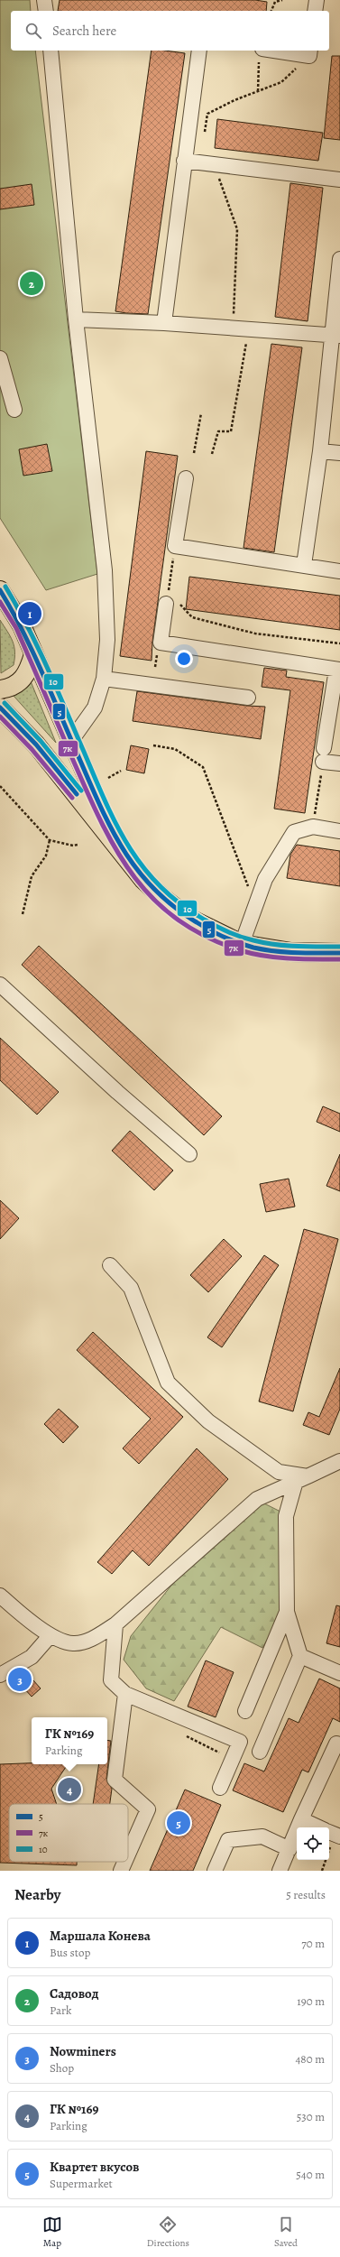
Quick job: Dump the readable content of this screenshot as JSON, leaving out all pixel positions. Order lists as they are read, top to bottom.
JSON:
{
  "lines": ["transit line 10", "transit line 5", "transit line 7к"],
  "legend": ["5", "7к", "10"],
  "page": {
    "search": "Search here",
    "pins": [
      "2",
      "1",
      "3",
      "4",
      "5"
    ],
    "popup": ["ГК №169", "Parking"],
    "heading": ["Nearby", "5 results"],
    "list": [
      {
        "mark": "1",
        "name": "Маршала Конева",
        "note": "Bus stop",
        "value": "70 m"
      },
      {
        "mark": "2",
        "name": "Садовод",
        "note": "Park",
        "value": "190 m"
      },
      {
        "mark": "3",
        "name": "Nowminers",
        "note": "Shop",
        "value": "480 m"
      },
      {
        "mark": "4",
        "name": "ГК №169",
        "note": "Parking",
        "value": "530 m"
      },
      {
        "mark": "5",
        "name": "Квартет вкусов",
        "note": "Supermarket",
        "value": "540 m"
      }
    ],
    "nav": ["Map", "Directions", "Saved"]
  }
}
